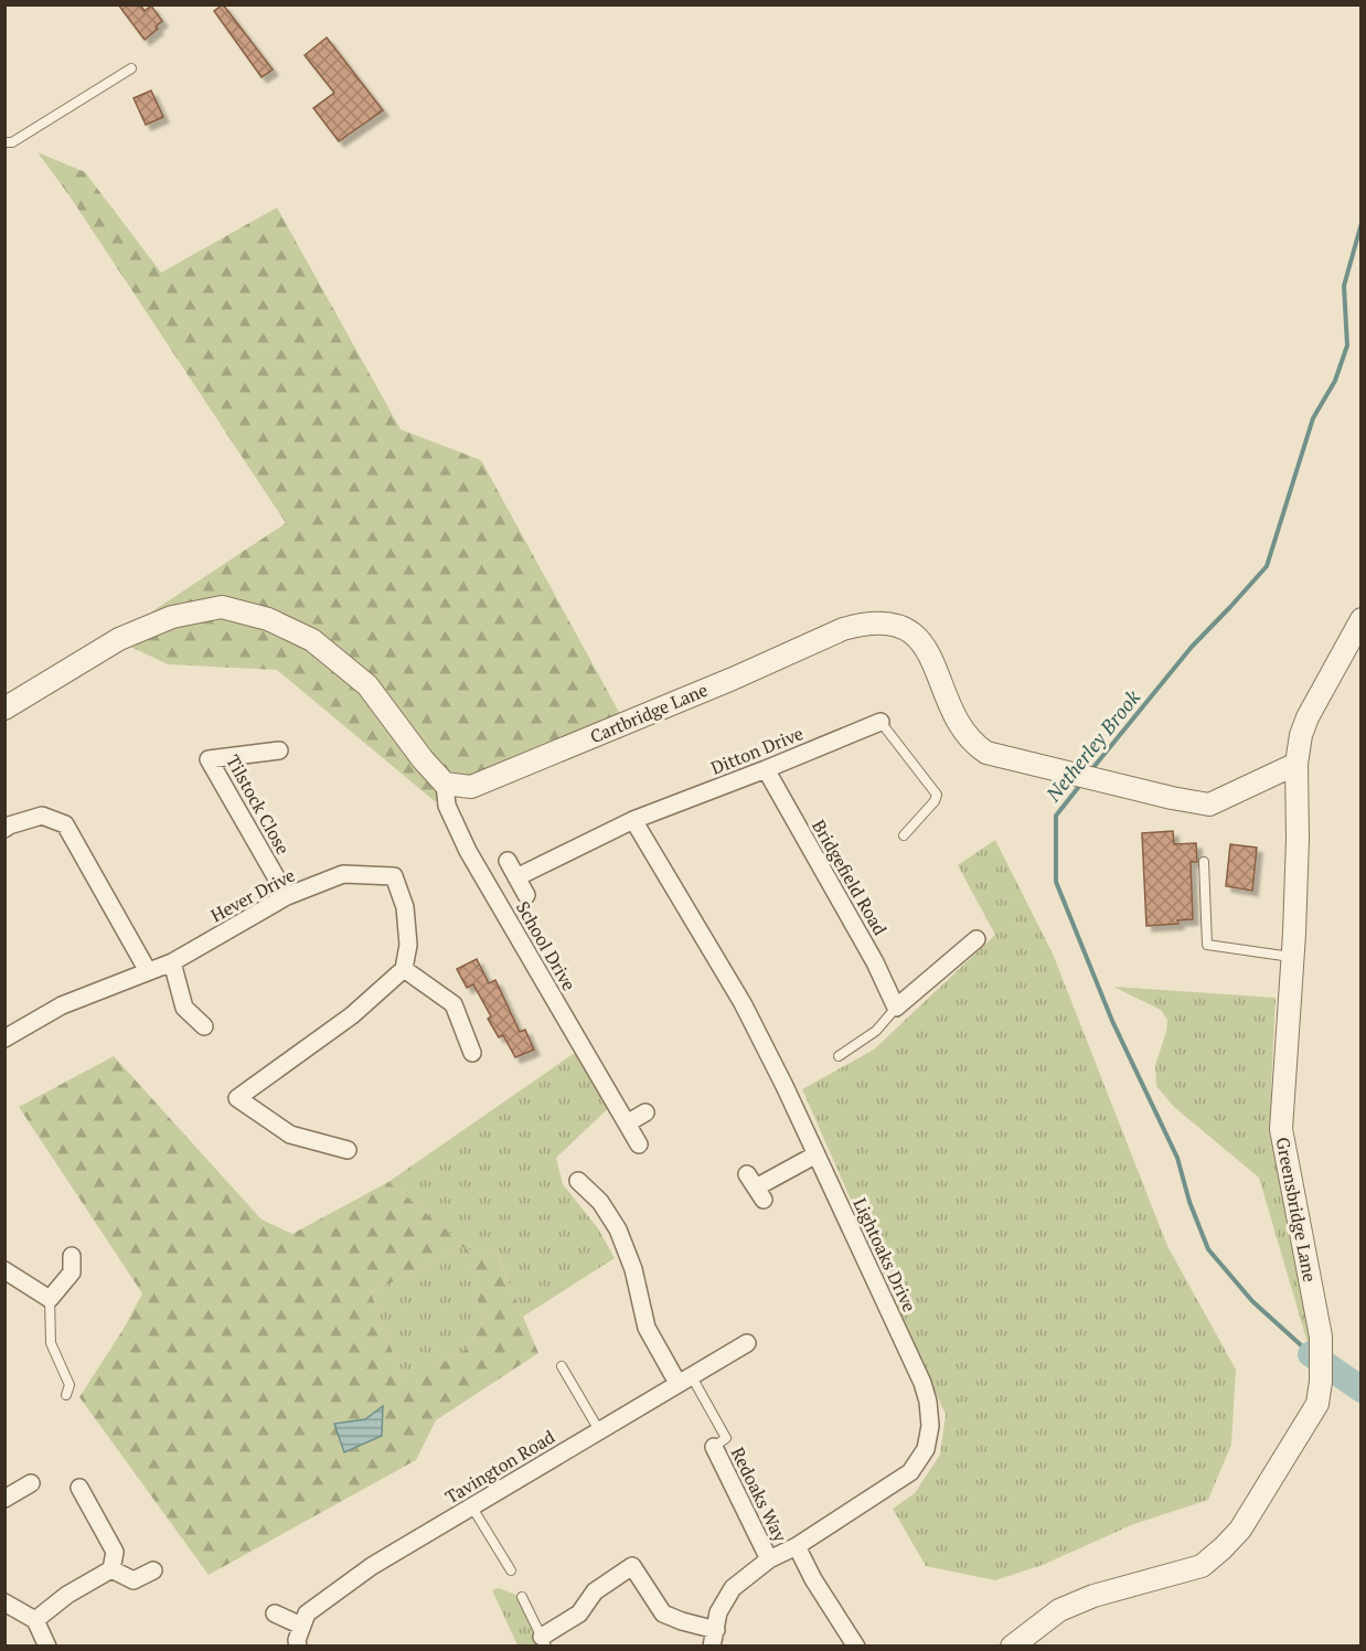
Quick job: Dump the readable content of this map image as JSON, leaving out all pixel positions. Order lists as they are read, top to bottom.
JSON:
{
  "streets": {
    "street": [
      "Cartbridge Lane",
      "Ditton Drive",
      "Tilstock Close",
      "Bridgefield Road",
      "Hever Drive",
      "School Drive",
      "Greensbridge Lane",
      "Lightoaks Drive",
      "Tavington Road",
      "Redoaks Way"
    ]
  },
  "crossings": [
    ["Cartbridge Lane", "School Drive"],
    ["Cartbridge Lane", "Greensbridge Lane"],
    ["Ditton Drive", "Bridgefield Road"],
    ["Ditton Drive", "Lightoaks Drive"],
    ["Tilstock Close", "Hever Drive"],
    ["Lightoaks Drive", "Redoaks Way"]
  ],
  "water": ["Netherley Brook"]
}
